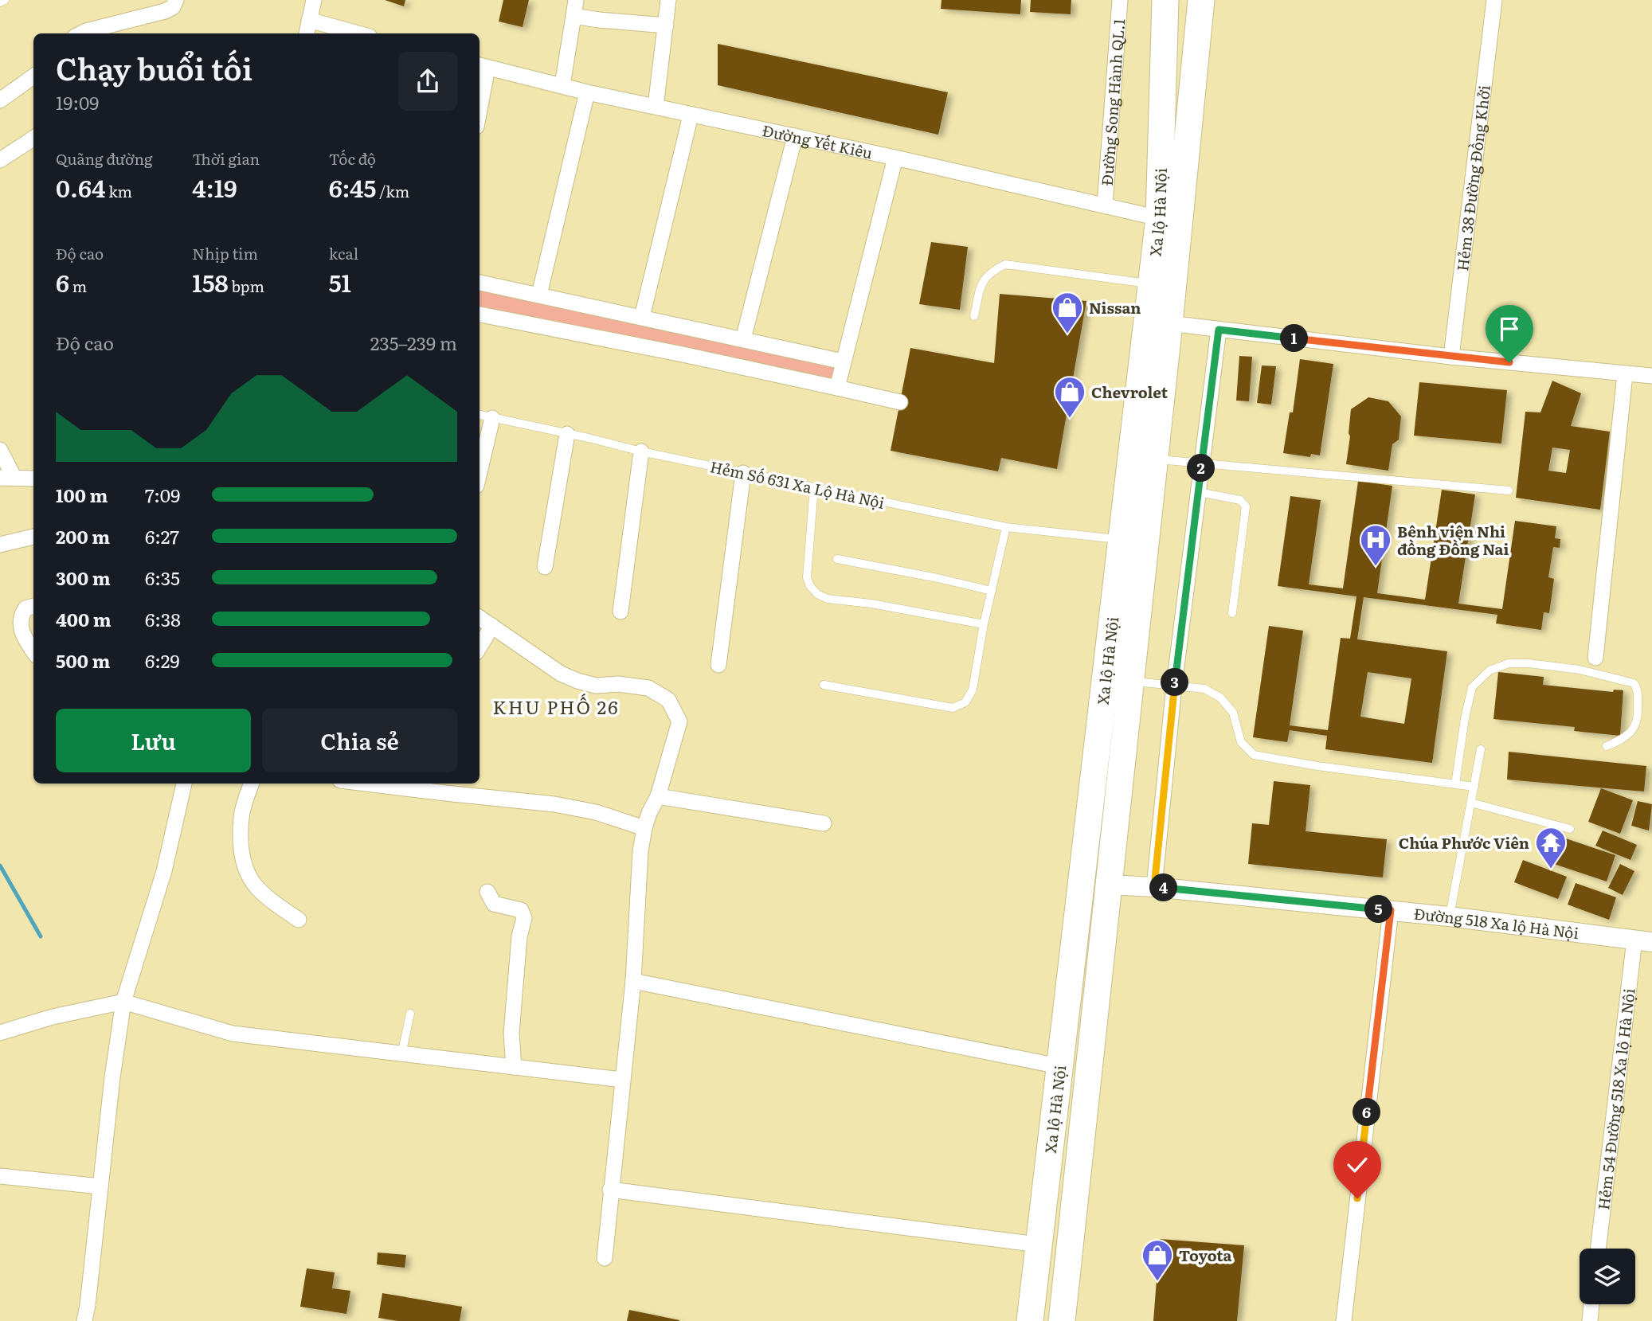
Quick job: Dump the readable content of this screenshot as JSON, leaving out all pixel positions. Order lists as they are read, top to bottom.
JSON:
{
  "streets": {
    "highway": ["Xa lộ Hà Nội"],
    "street": [
      "Đường Song Hành QL.1",
      "Đường Yết Kiêu",
      "Hẻm 38 Đường Đồng Khởi",
      "Đường 518 Xa lộ Hà Nội",
      "Hẻm 54 Đường 518 Xa lộ Hà Nội"
    ],
    "lane": ["Hẻm Số 631 Xa Lộ Hà Nội"]
  },
  "crossings": [
    ["Đường Song Hành QL.1", "Đường Yết Kiêu"],
    ["Đường Yết Kiêu", "Xa lộ Hà Nội"],
    ["Xa lộ Hà Nội", "Hẻm Số 631 Xa Lộ Hà Nội"],
    ["Xa lộ Hà Nội", "Đường 518 Xa lộ Hà Nội"],
    ["Đường 518 Xa lộ Hà Nội", "Hẻm 54 Đường 518 Xa lộ Hà Nội"]
  ],
  "districts": ["KHU PHỐ 26"],
  "places": {
    "shop": ["Nissan", "Chevrolet", "Toyota"],
    "hospital": ["Bệnh viện Nhi đồng Đồng Nai"],
    "temple": ["Chúa Phước Viên"]
  },
  "page": {
    "heading": ["Chạy buổi tối", "19:09"],
    "stats": [
      ["Quãng đường", "0.64 km"],
      ["Thời gian", "4:19"],
      ["Tốc độ", "6:45 /km"],
      ["Độ cao", "6 m"],
      ["Nhịp tim", "158 bpm"],
      ["kcal", "51"]
    ],
    "chart": ["Độ cao", "235–239 m"],
    "pins": [
      "1",
      "2",
      "3",
      "4",
      "5",
      "6"
    ],
    "list": [
      {
        "name": "100 m",
        "note": "7:09"
      },
      {
        "name": "200 m",
        "note": "6:27"
      },
      {
        "name": "300 m",
        "note": "6:35"
      },
      {
        "name": "400 m",
        "note": "6:38"
      },
      {
        "name": "500 m",
        "note": "6:29"
      }
    ],
    "buttons": ["Lưu", "Chia sẻ"]
  }
}
